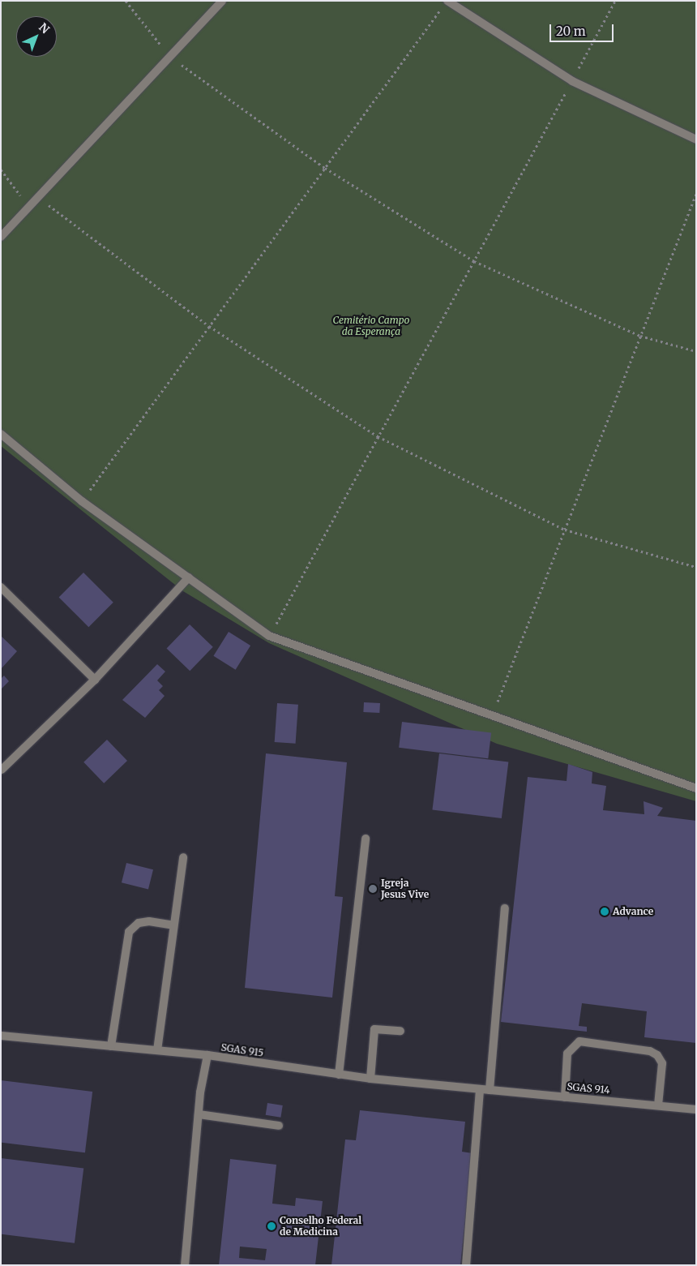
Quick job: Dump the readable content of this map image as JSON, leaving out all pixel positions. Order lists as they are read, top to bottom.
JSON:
{
  "streets": {
    "lane": ["SGAS 915", "SGAS 914"]
  },
  "crossings": [
    ["SGAS 915", "SGAS 914"]
  ],
  "parks": ["Cemitério Campo da Esperança"],
  "places": ["Igreja Jesus Vive", "Advance", "Conselho Federal de Medicina"],
  "scale_bar": "20 m",
  "north": "top right"
}
